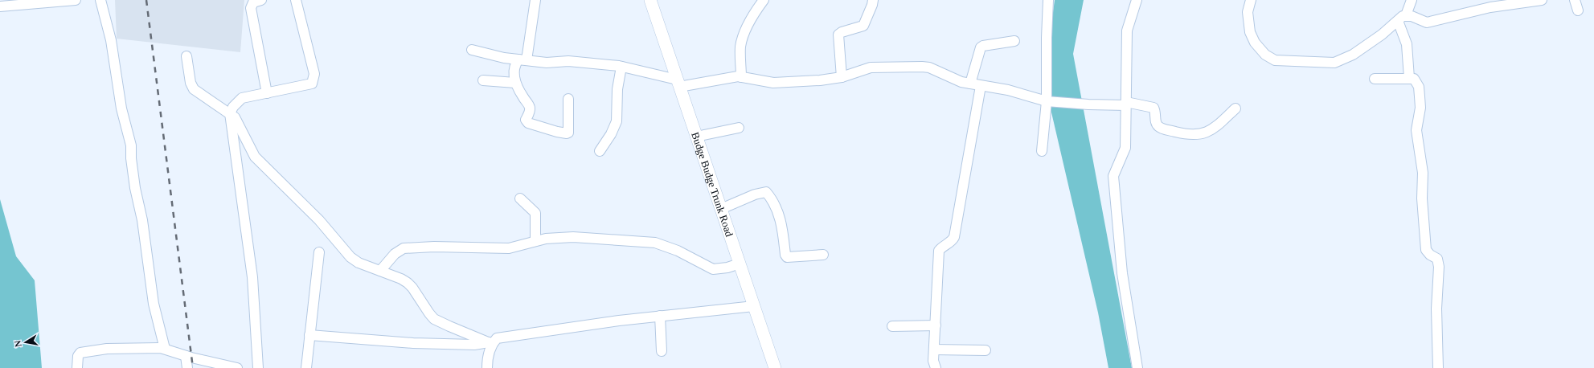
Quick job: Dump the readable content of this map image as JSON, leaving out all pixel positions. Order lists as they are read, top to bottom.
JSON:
{
  "streets": {
    "main road": ["Budge Budge Trunk Road"]
  },
  "north": "left"
}
